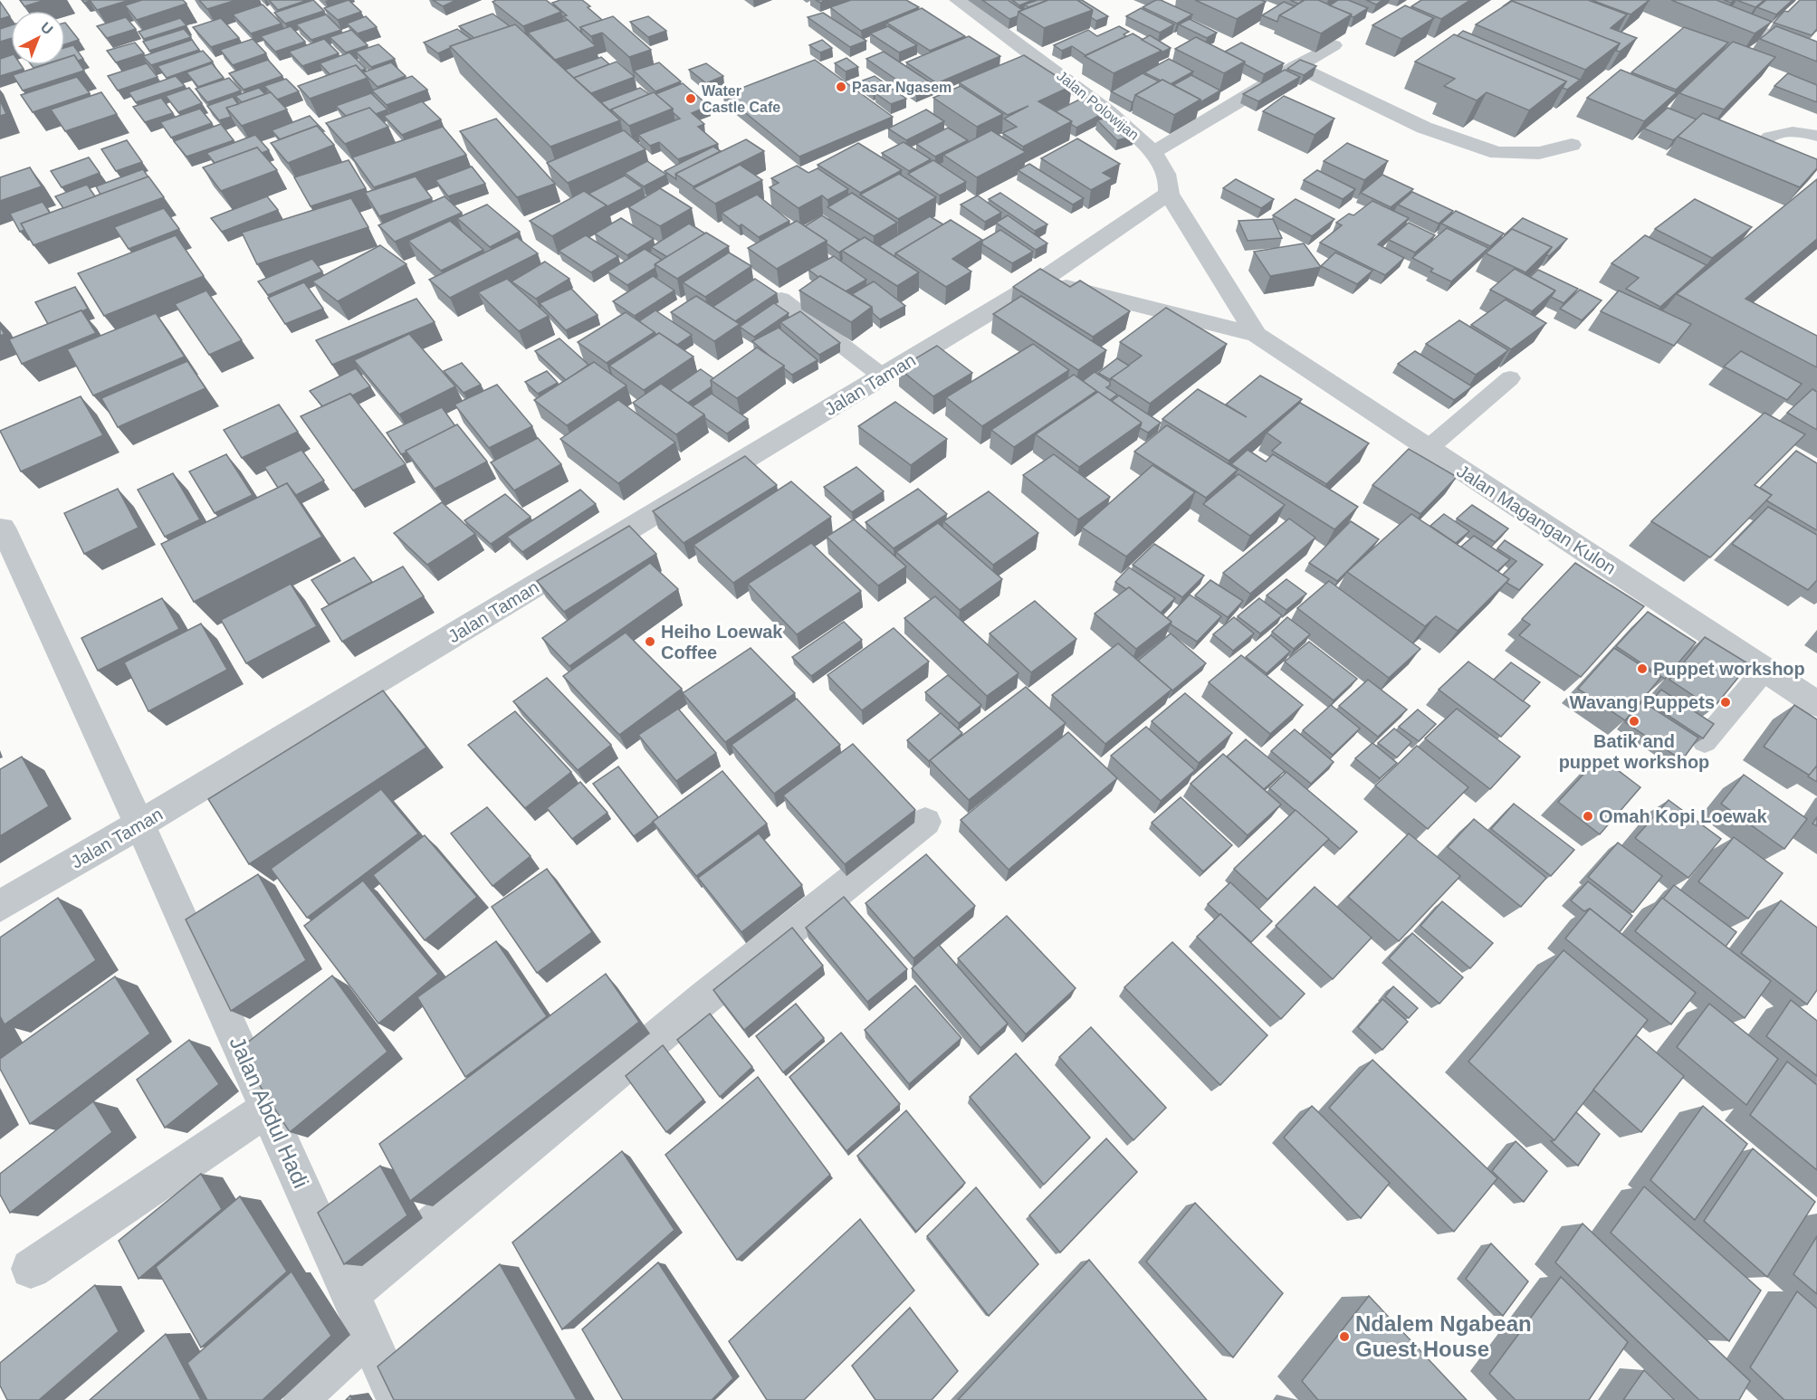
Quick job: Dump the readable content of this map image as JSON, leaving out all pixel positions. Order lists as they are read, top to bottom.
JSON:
{
  "streets": {
    "street": [
      "Jalan Polowijan",
      "Jalan Taman",
      "Jalan Magangan Kulon",
      "Jalan Abdul Hadi"
    ]
  },
  "crossings": [
    ["Jalan Polowijan", "Jalan Magangan Kulon"],
    ["Jalan Taman", "Jalan Magangan Kulon"],
    ["Jalan Taman", "Jalan Abdul Hadi"]
  ],
  "places": [
    "Pasar Ngasem",
    "Water Castle Cafe",
    "Heiho Loewak Coffee",
    "Puppet workshop",
    "Wavang Puppets",
    "Batik and puppet workshop",
    "Omah Kopi Loewak",
    "Ndalem Ngabean Guest House"
  ],
  "north": "top right"
}
